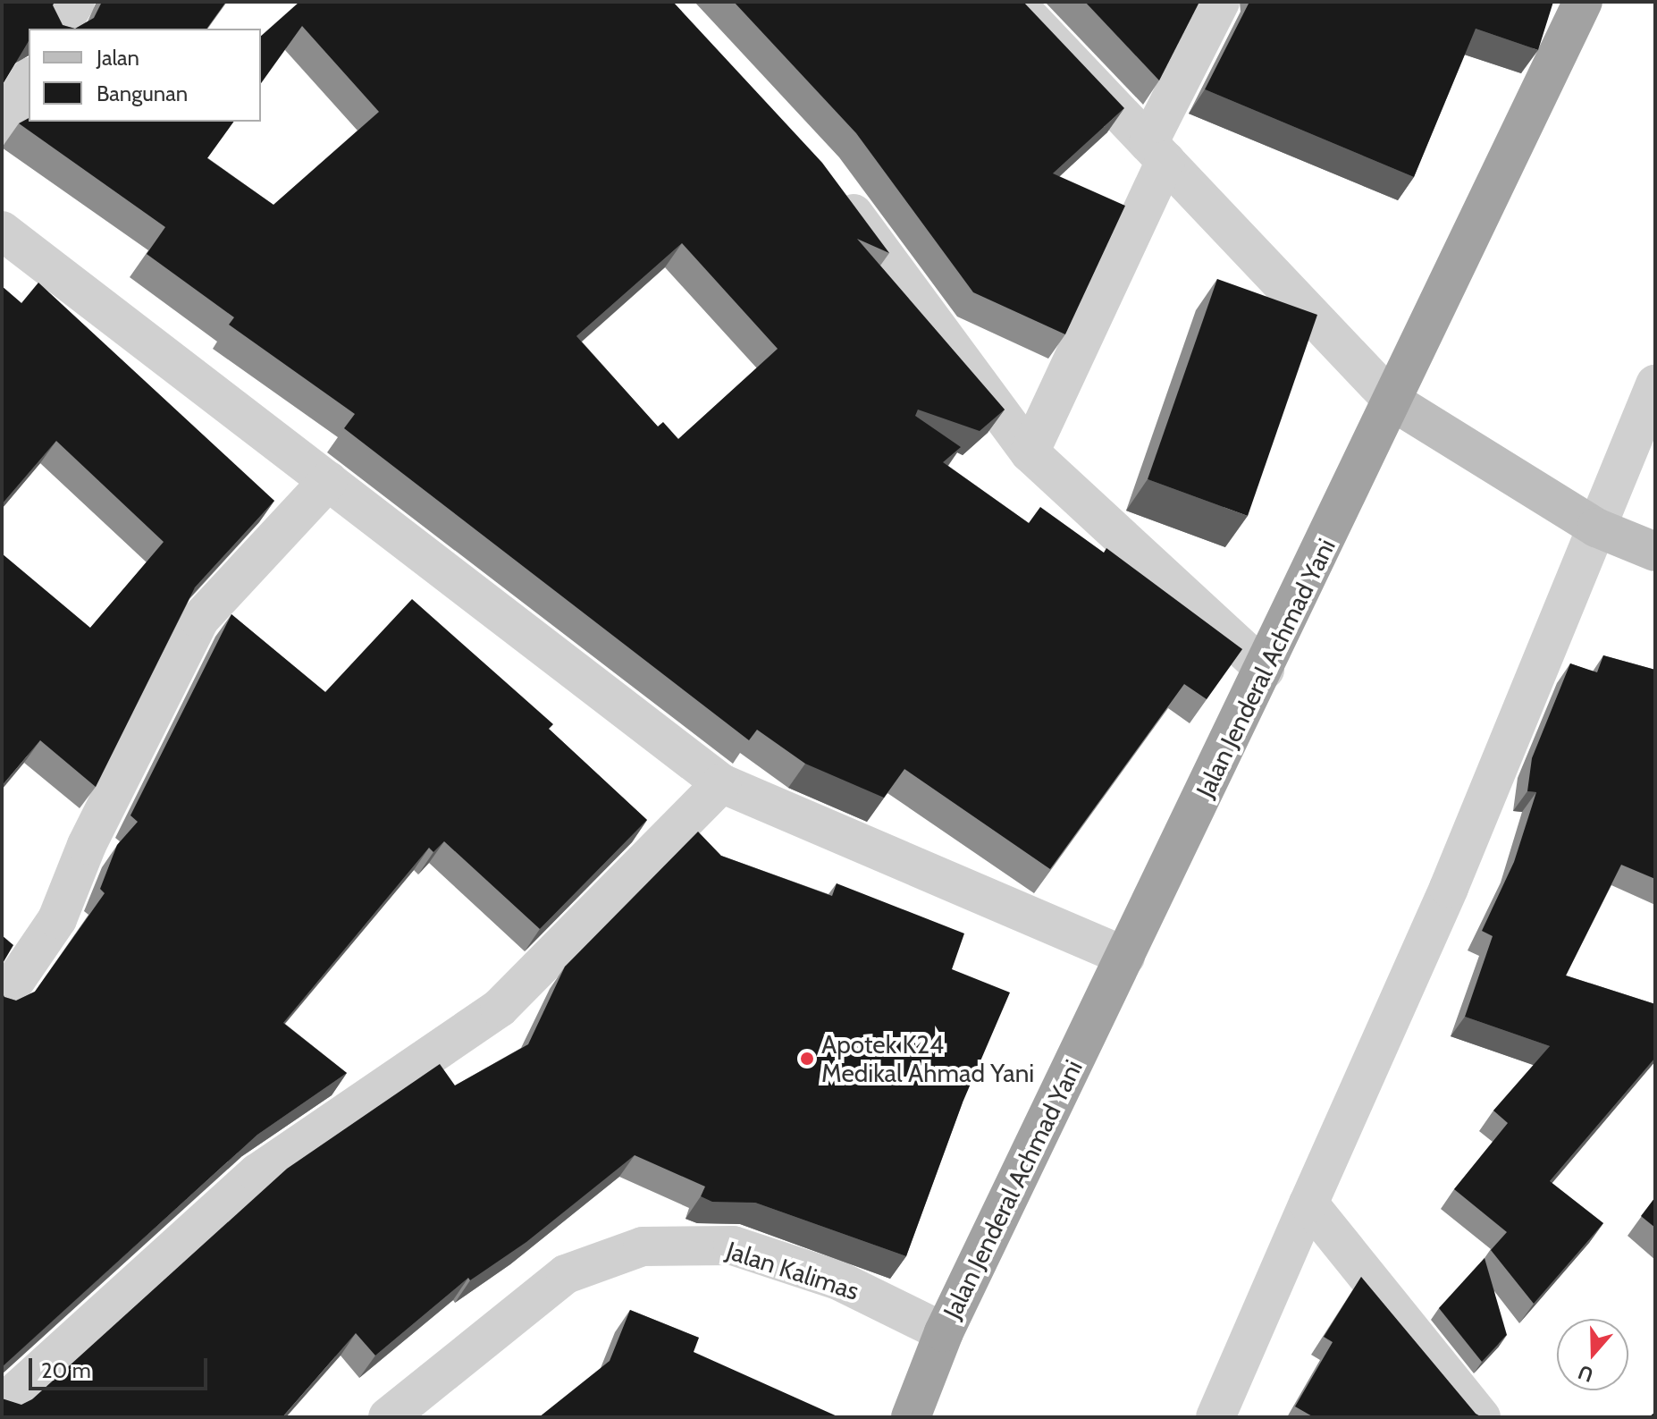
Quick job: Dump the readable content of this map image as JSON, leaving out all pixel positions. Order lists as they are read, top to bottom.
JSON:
{
  "streets": {
    "highway": ["Jalan Jenderal Achmad Yani"],
    "street": ["Jalan Kalimas"]
  },
  "crossings": [
    ["Jalan Jenderal Achmad Yani", "Jalan Kalimas"]
  ],
  "places": ["Apotek K24 Medikal Ahmad Yani"],
  "legend": ["Jalan", "Bangunan"],
  "scale_bar": "20 m",
  "north": "bottom"
}
